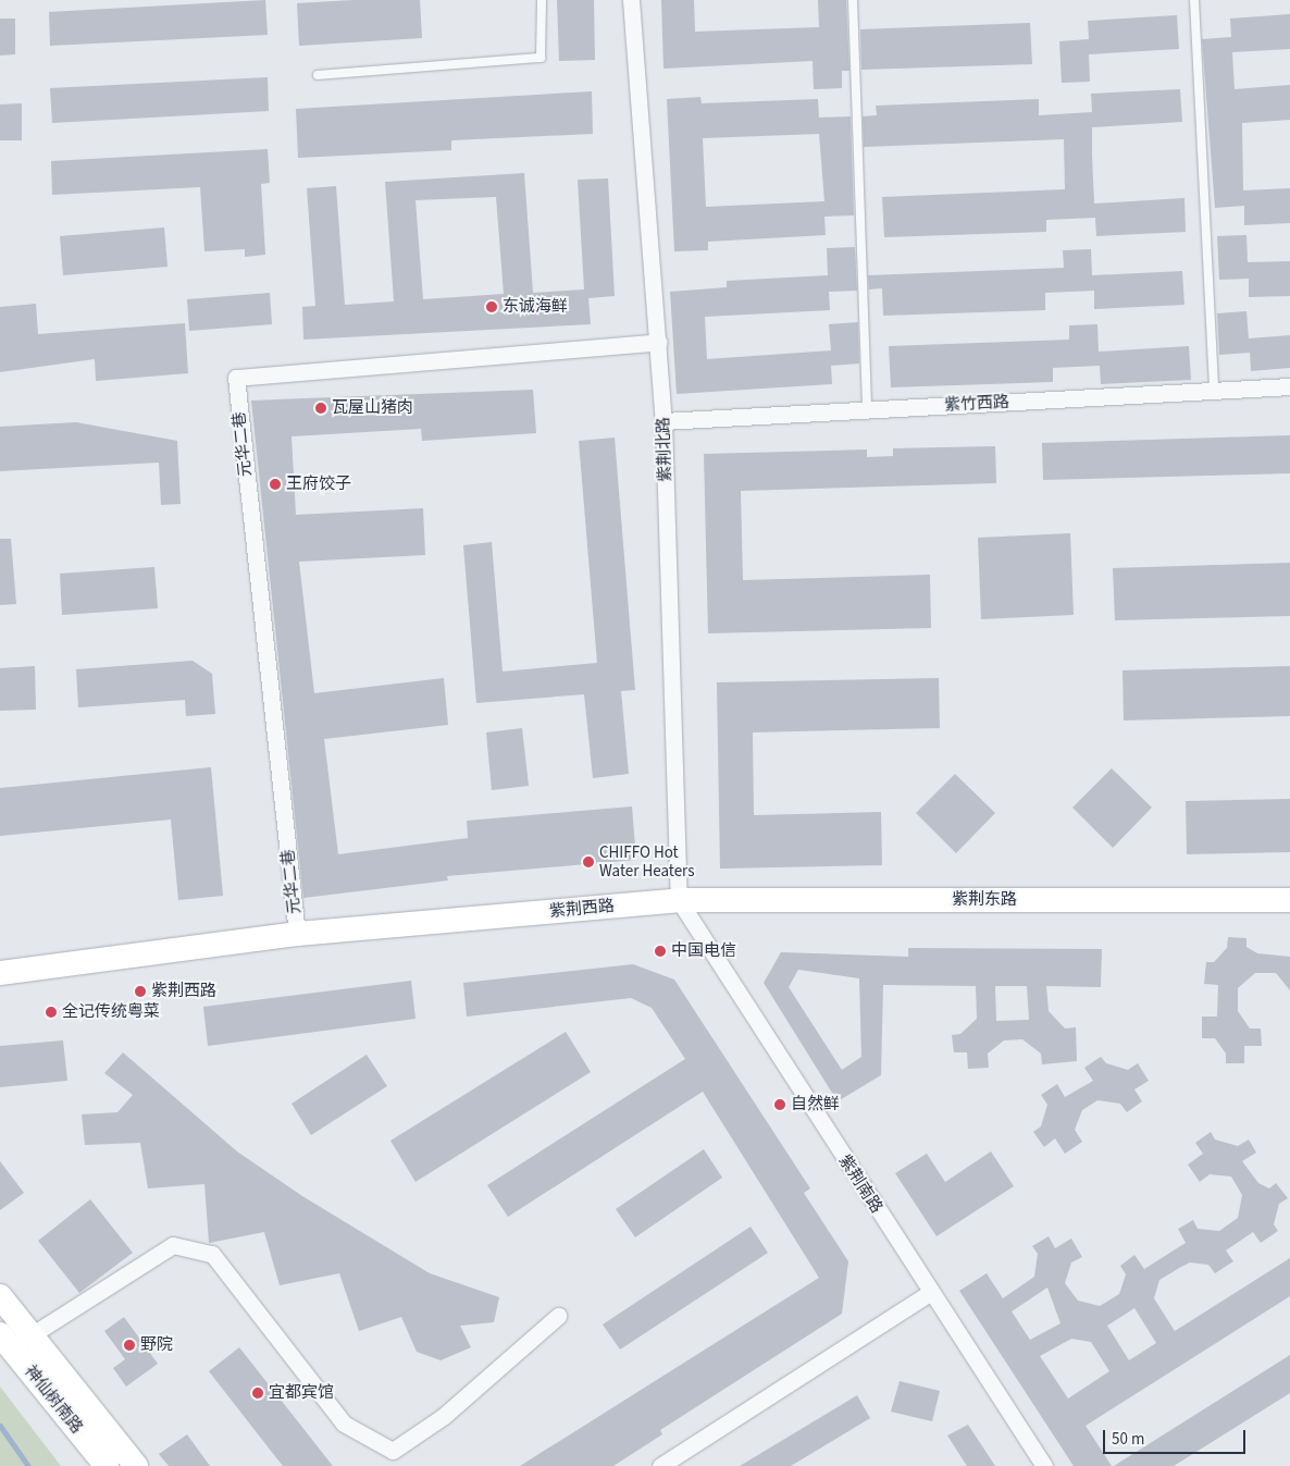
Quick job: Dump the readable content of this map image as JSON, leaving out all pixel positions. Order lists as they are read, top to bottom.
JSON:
{
  "streets": {
    "street": [
      "紫竹西路",
      "元华二巷",
      "紫荆北路",
      "紫荆东路",
      "紫荆西路",
      "紫荆南路",
      "神仙树南路"
    ]
  },
  "crossings": [
    ["紫竹西路", "紫荆北路"],
    ["元华二巷", "紫荆北路"],
    ["元华二巷", "紫荆西路"],
    ["紫荆北路", "紫荆东路"],
    ["紫荆北路", "紫荆西路"],
    ["紫荆北路", "紫荆南路"],
    ["紫荆东路", "紫荆西路"],
    ["紫荆东路", "紫荆南路"],
    ["紫荆西路", "紫荆南路"]
  ],
  "places": [
    "东诚海鲜",
    "瓦屋山猪肉",
    "王府饺子",
    "CHIFFO Hot Water Heaters",
    "中国电信",
    "紫荆西路",
    "全记传统粤菜",
    "自然鲜",
    "野院",
    "宜都宾馆"
  ],
  "scale_bar": "50 m"
}
